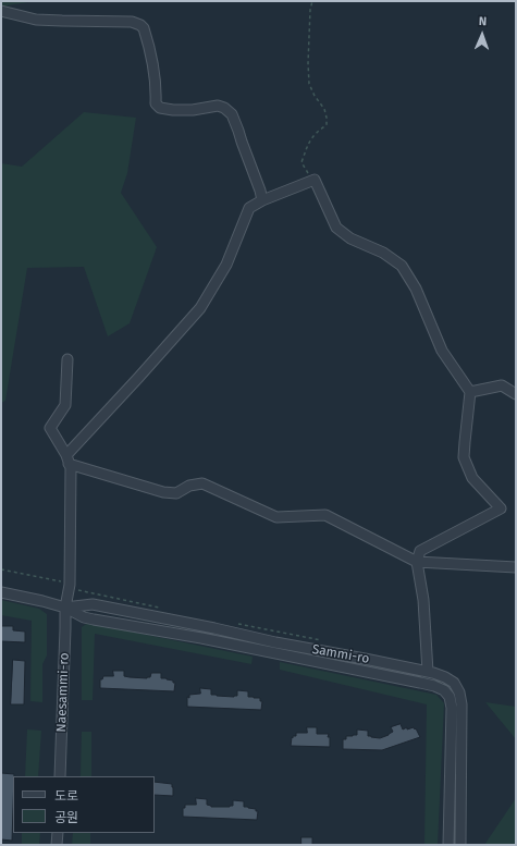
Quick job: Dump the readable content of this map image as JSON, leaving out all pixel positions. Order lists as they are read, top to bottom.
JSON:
{
  "streets": {
    "street": ["Sammi-ro", "Naesammi-ro"]
  },
  "crossings": [
    ["Sammi-ro", "Naesammi-ro"]
  ],
  "legend": ["도로", "공원"],
  "north": "top"
}
